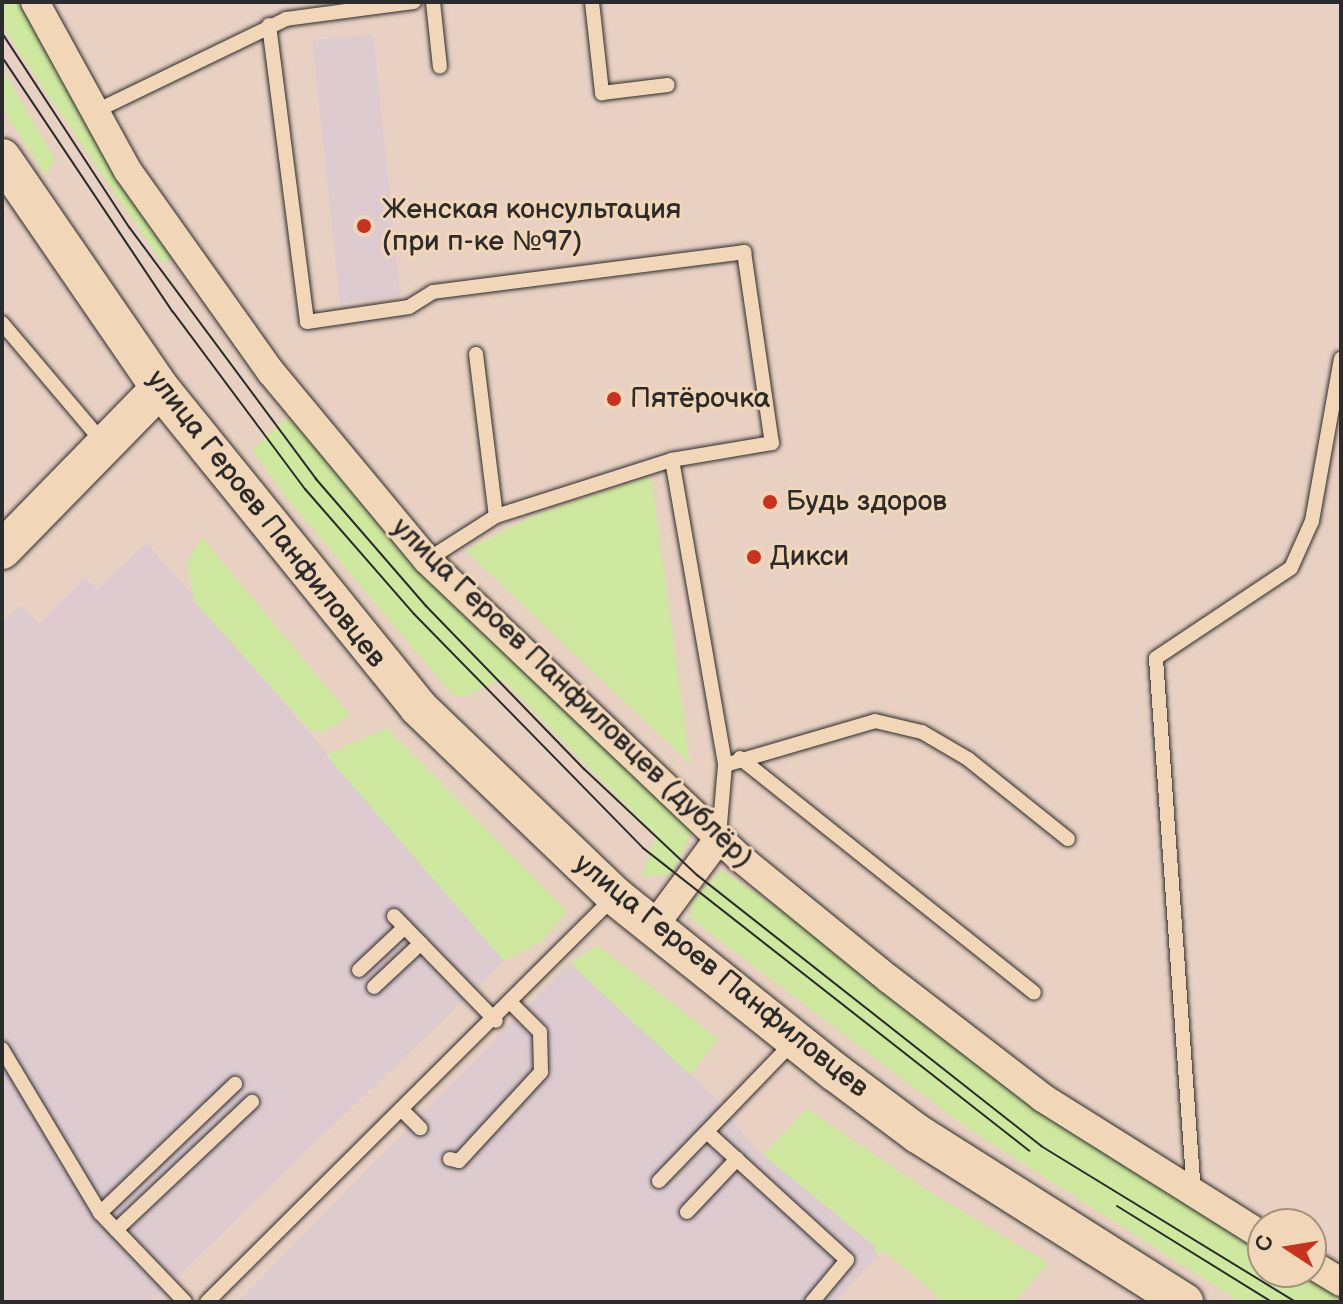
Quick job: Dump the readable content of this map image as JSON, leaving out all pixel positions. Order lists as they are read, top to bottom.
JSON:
{
  "streets": {
    "main road": ["улица Героев Панфиловцев"],
    "street": ["улица Героев Панфиловцев (дублёр)"]
  },
  "places": [
    "Женская консультация (при п-ке №97)",
    "Пятёрочка",
    "Будь здоров",
    "Дикси"
  ],
  "north": "left"
}
